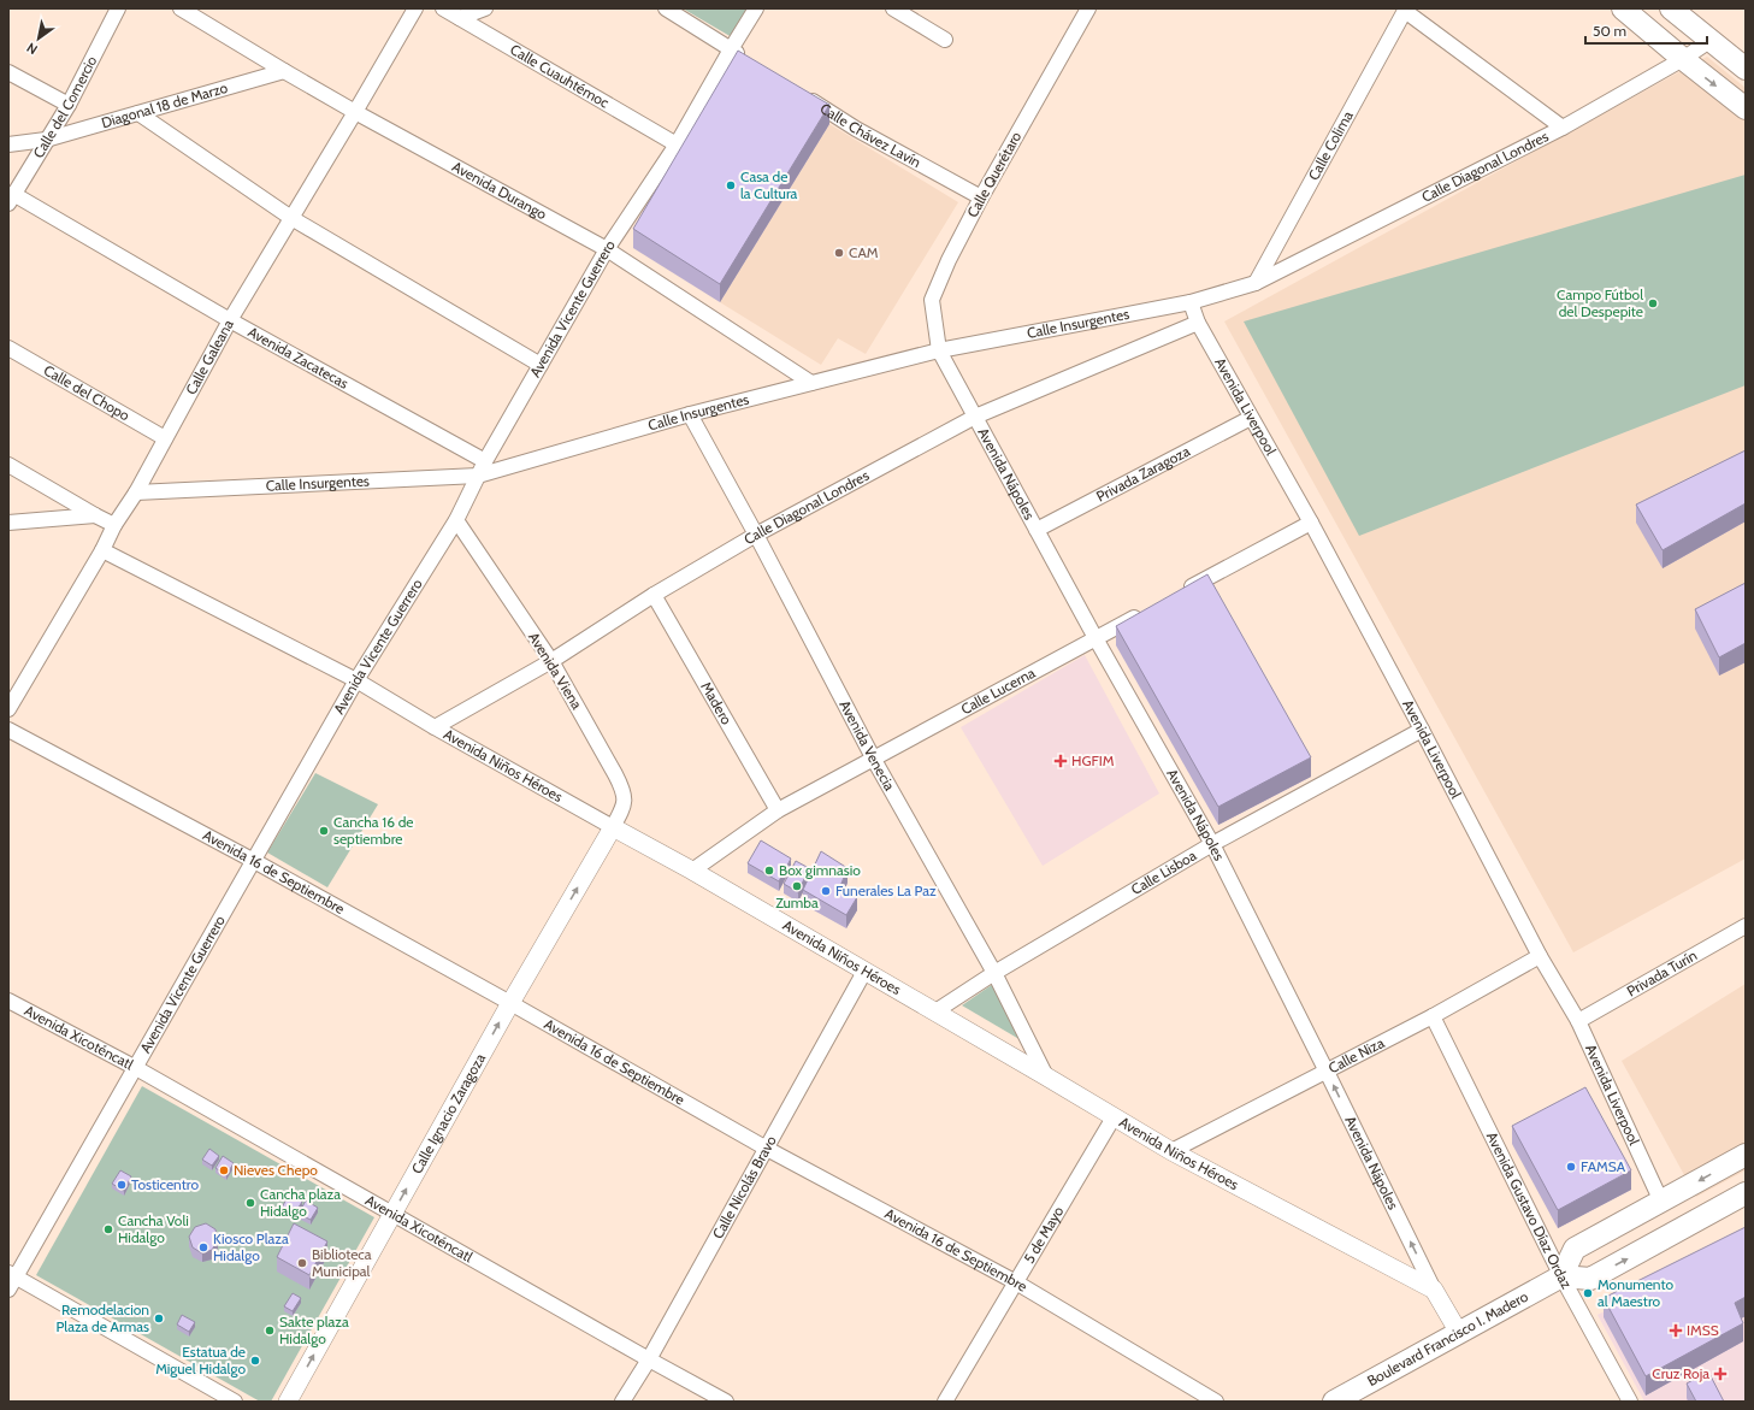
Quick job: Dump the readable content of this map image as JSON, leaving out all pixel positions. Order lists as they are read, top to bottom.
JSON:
{
  "streets": {
    "main road": ["Boulevard Francisco I. Madero"],
    "street": [
      "Calle Cuauhtémoc",
      "Calle del Comercio",
      "Diagonal 18 de Marzo",
      "Calle Chávez Lavín",
      "Calle Colima",
      "Calle Diagonal Londres",
      "Calle Querétaro",
      "Avenida Durango",
      "Avenida Vicente Guerrero",
      "Calle Insurgentes",
      "Calle Galeana",
      "Avenida Zacatecas",
      "Calle del Chopo",
      "Avenida Liverpool",
      "Privada Zaragoza",
      "Avenida Nápoles",
      "Avenida Viena",
      "Calle Lucerna",
      "Madero",
      "Avenida Venecia",
      "Avenida Niños Héroes",
      "Avenida 16 de Septiembre",
      "Calle Lisboa",
      "Privada Turín",
      "Avenida Xicoténcatl",
      "Calle Niza",
      "Calle Ignacio Zaragoza",
      "Calle Nicolás Bravo",
      "Avenida Gustavo Díaz Ordaz",
      "5 de Mayo"
    ]
  },
  "crossings": [
    ["Calle Cuauhtémoc", "Avenida Vicente Guerrero"],
    ["Calle del Comercio", "Diagonal 18 de Marzo"],
    ["Calle del Comercio", "Avenida Zacatecas"],
    ["Diagonal 18 de Marzo", "Avenida Durango"],
    ["Calle Chávez Lavín", "Calle Querétaro"],
    ["Calle Colima", "Calle Diagonal Londres"],
    ["Calle Colima", "Calle Insurgentes"],
    ["Calle Diagonal Londres", "Calle Insurgentes"],
    ["Calle Diagonal Londres", "Avenida Liverpool"],
    ["Calle Diagonal Londres", "Avenida Nápoles"],
    ["Calle Diagonal Londres", "Avenida Viena"],
    ["Calle Diagonal Londres", "Madero"],
    ["Calle Diagonal Londres", "Avenida Venecia"],
    ["Calle Diagonal Londres", "Avenida Niños Héroes"],
    ["Calle Querétaro", "Calle Insurgentes"],
    ["Calle Querétaro", "Avenida Nápoles"],
    ["Avenida Durango", "Avenida Vicente Guerrero"],
    ["Avenida Durango", "Calle Insurgentes"],
    ["Avenida Durango", "Calle Galeana"],
    ["Avenida Vicente Guerrero", "Calle Insurgentes"],
    ["Avenida Vicente Guerrero", "Avenida Zacatecas"],
    ["Avenida Vicente Guerrero", "Avenida Viena"],
    ["Avenida Vicente Guerrero", "Avenida Niños Héroes"],
    ["Avenida Vicente Guerrero", "Avenida 16 de Septiembre"],
    ["Avenida Vicente Guerrero", "Avenida Xicoténcatl"],
    ["Calle Insurgentes", "Calle Galeana"],
    ["Calle Insurgentes", "Avenida Liverpool"],
    ["Calle Insurgentes", "Avenida Nápoles"],
    ["Calle Insurgentes", "Avenida Venecia"],
    ["Calle Galeana", "Avenida Zacatecas"],
    ["Calle Galeana", "Calle del Chopo"],
    ["Calle Galeana", "Avenida Niños Héroes"],
    ["Avenida Liverpool", "Privada Zaragoza"],
    ["Avenida Liverpool", "Calle Lisboa"],
    ["Avenida Liverpool", "Privada Turín"],
    ["Avenida Liverpool", "Calle Niza"],
    ["Privada Zaragoza", "Avenida Nápoles"],
    ["Avenida Nápoles", "Calle Lucerna"],
    ["Avenida Nápoles", "Avenida Niños Héroes"],
    ["Avenida Nápoles", "Calle Lisboa"],
    ["Avenida Nápoles", "Calle Niza"],
    ["Avenida Viena", "Avenida Niños Héroes"],
    ["Avenida Viena", "Calle Ignacio Zaragoza"],
    ["Calle Lucerna", "Madero"],
    ["Calle Lucerna", "Avenida Venecia"],
    ["Calle Lucerna", "Avenida Niños Héroes"],
    ["Avenida Venecia", "Avenida Niños Héroes"],
    ["Avenida Venecia", "Calle Lisboa"],
    ["Avenida Niños Héroes", "Calle Lisboa"],
    ["Avenida Niños Héroes", "Calle Niza"],
    ["Avenida Niños Héroes", "Calle Ignacio Zaragoza"],
    ["Avenida Niños Héroes", "Calle Nicolás Bravo"],
    ["Avenida Niños Héroes", "5 de Mayo"],
    ["Avenida 16 de Septiembre", "Calle Ignacio Zaragoza"],
    ["Avenida 16 de Septiembre", "Calle Nicolás Bravo"],
    ["Avenida 16 de Septiembre", "5 de Mayo"],
    ["Avenida Xicoténcatl", "Calle Ignacio Zaragoza"],
    ["Avenida Xicoténcatl", "Calle Nicolás Bravo"],
    ["Calle Niza", "Avenida Gustavo Díaz Ordaz"],
    ["Avenida Gustavo Díaz Ordaz", "Boulevard Francisco I. Madero"]
  ],
  "one_way": ["Calle Ignacio Zaragoza"],
  "places": {
    "other": [
      "Casa de la Cultura",
      "CAM",
      "Campo Fútbol del Despepite",
      "Cancha 16 de septiembre",
      "Box gimnasio",
      "Zumba",
      "Funerales La Paz",
      "FAMSA",
      "Nieves Chepo",
      "Tosticentro",
      "Cancha plaza Hidalgo",
      "Cancha Voli Hidalgo",
      "Kiosco Plaza Hidalgo",
      "Biblioteca Municipal",
      "Monumento al Maestro",
      "Remodelacion Plaza de Armas",
      "Sakte plaza Hidalgo",
      "Estatua de Miguel Hidalgo"
    ],
    "health": ["HGFIM", "IMSS", "Cruz Roja"]
  },
  "scale_bar": "50 m",
  "north": "bottom left"
}
